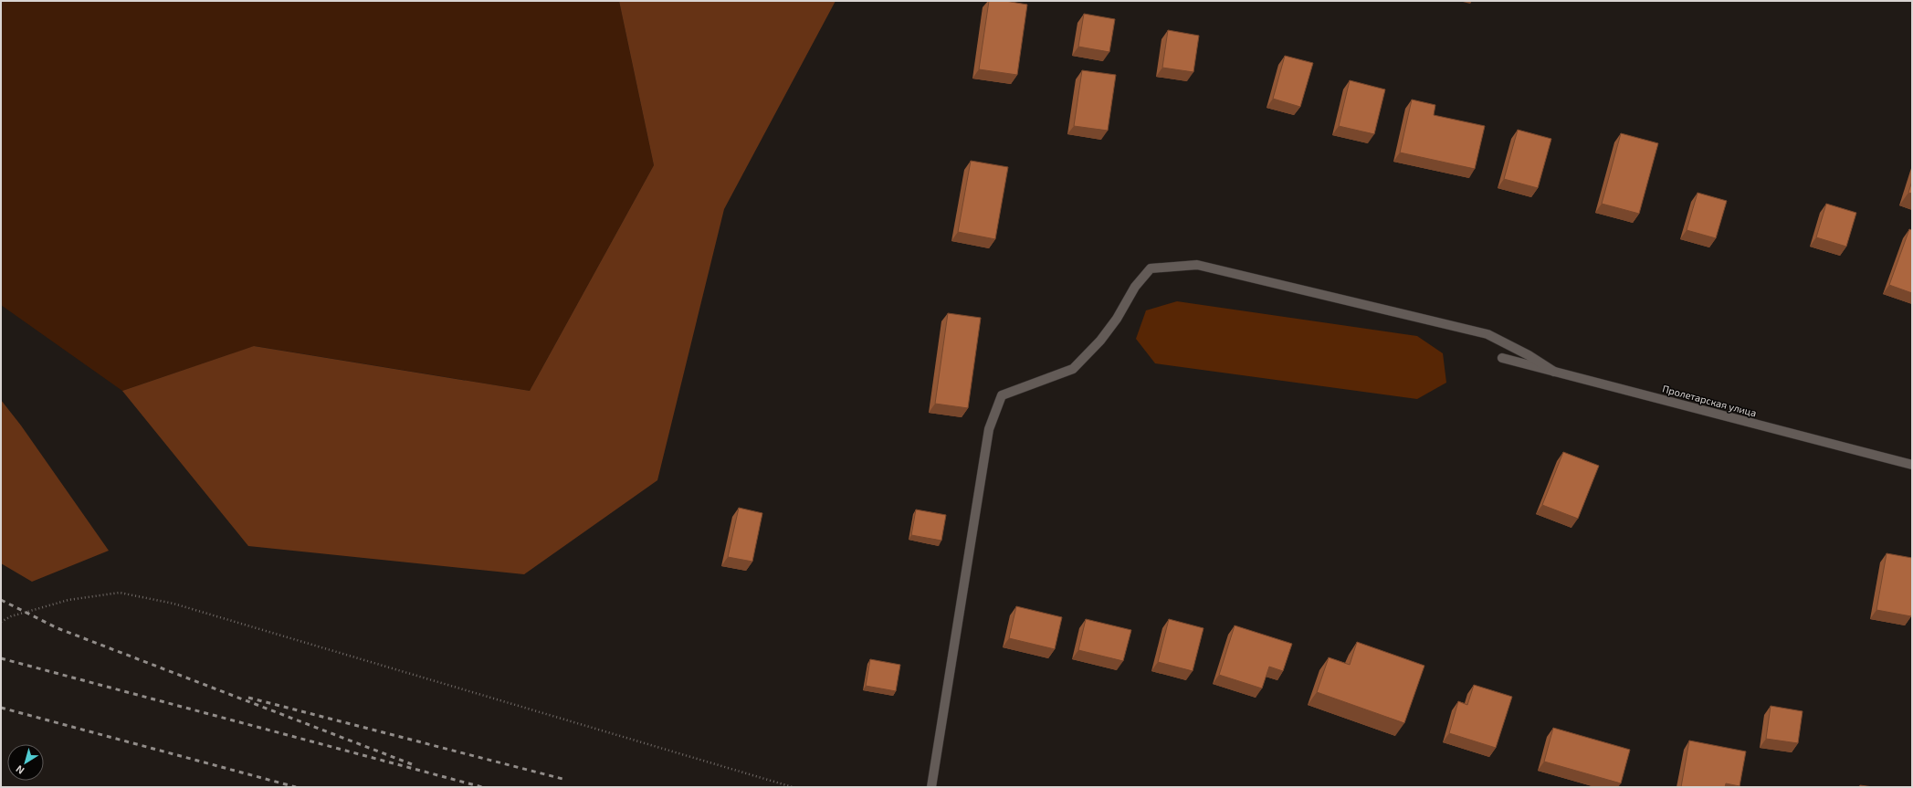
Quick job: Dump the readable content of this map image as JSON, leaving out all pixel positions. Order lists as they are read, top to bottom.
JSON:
{
  "streets": {
    "street": ["Пролетарская улица"]
  },
  "north": "bottom left"
}
